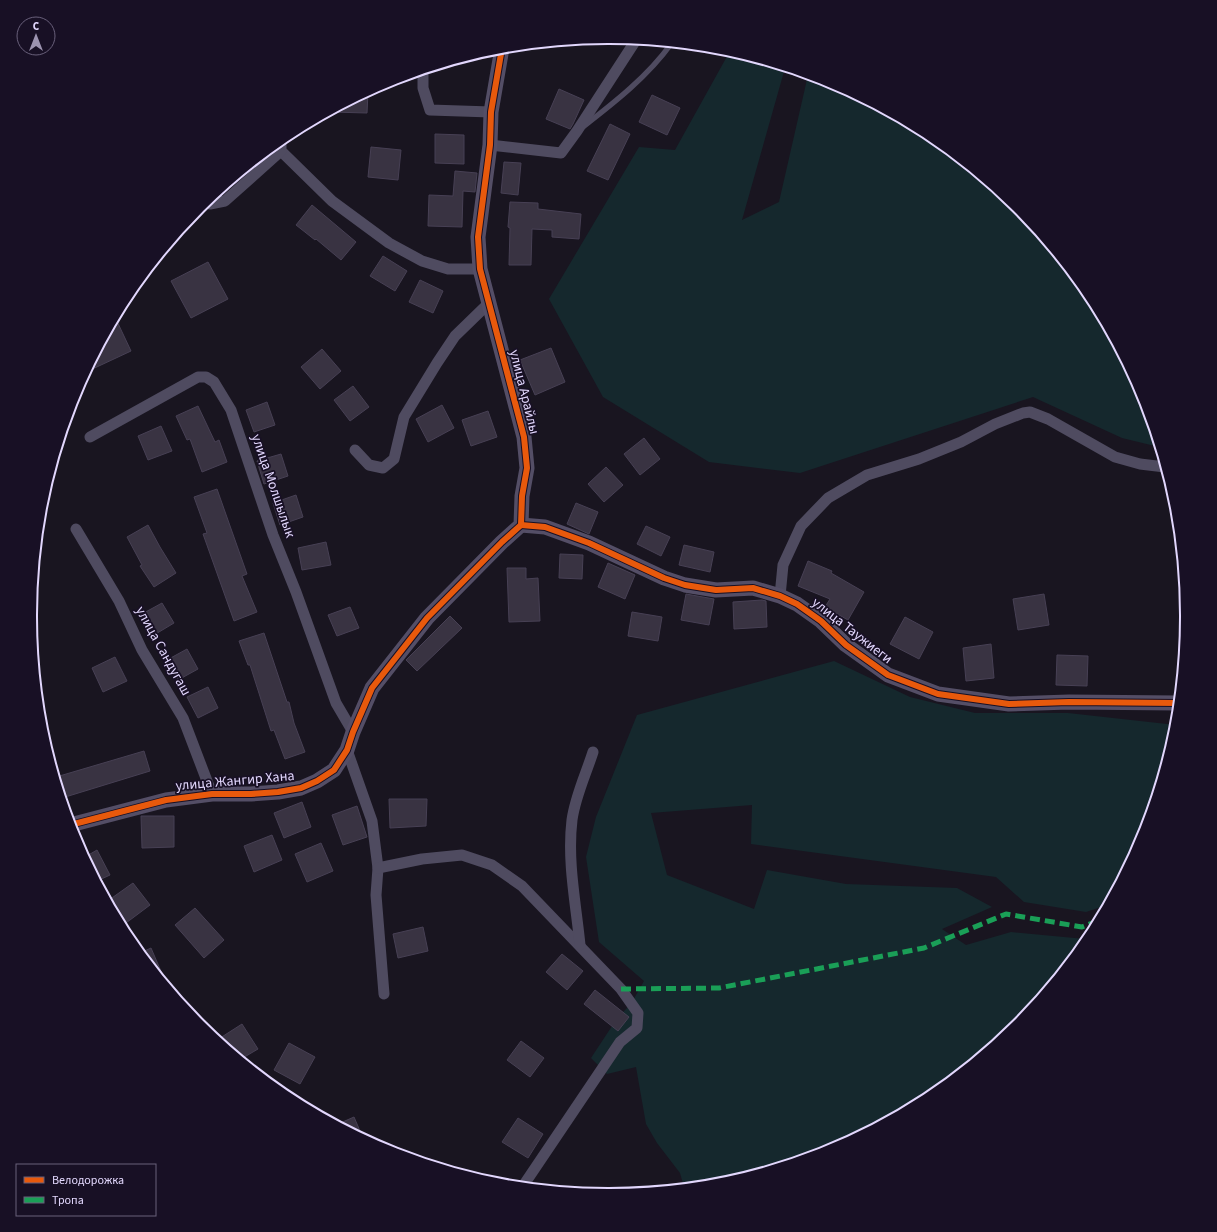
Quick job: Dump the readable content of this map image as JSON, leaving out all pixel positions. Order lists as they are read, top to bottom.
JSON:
{
  "streets": {
    "street": [
      "улица Арайлы",
      "улица Молшылык",
      "улица Таужиеги",
      "улица Сандугаш",
      "улица Жангир Хана"
    ]
  },
  "crossings": [
    ["улица Арайлы", "улица Таужиеги"],
    ["улица Молшылык", "улица Жангир Хана"],
    ["улица Сандугаш", "улица Жангир Хана"]
  ],
  "legend": ["Велодорожка", "Тропа"],
  "north": "top"
}
